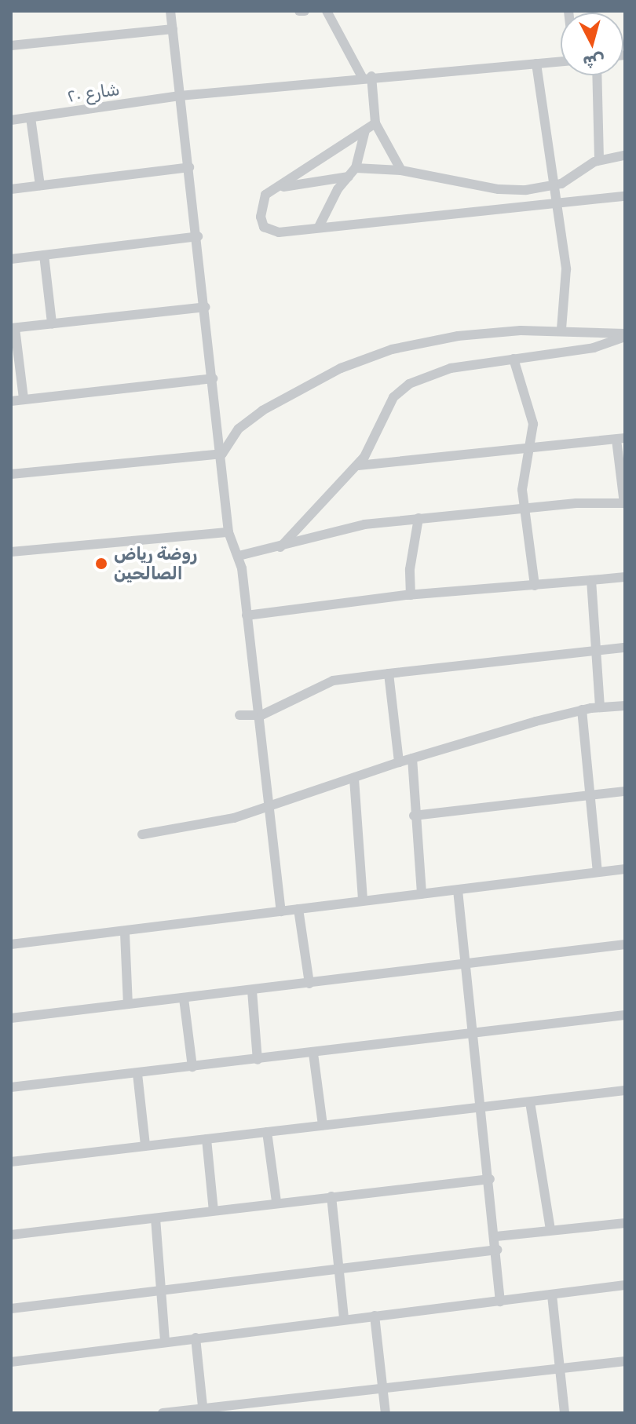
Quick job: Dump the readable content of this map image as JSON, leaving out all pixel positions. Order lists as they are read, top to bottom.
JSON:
{
  "streets": {
    "street": ["شارع ٢٠"]
  },
  "places": ["روضة رياض الصالحين"],
  "north": "bottom"
}
